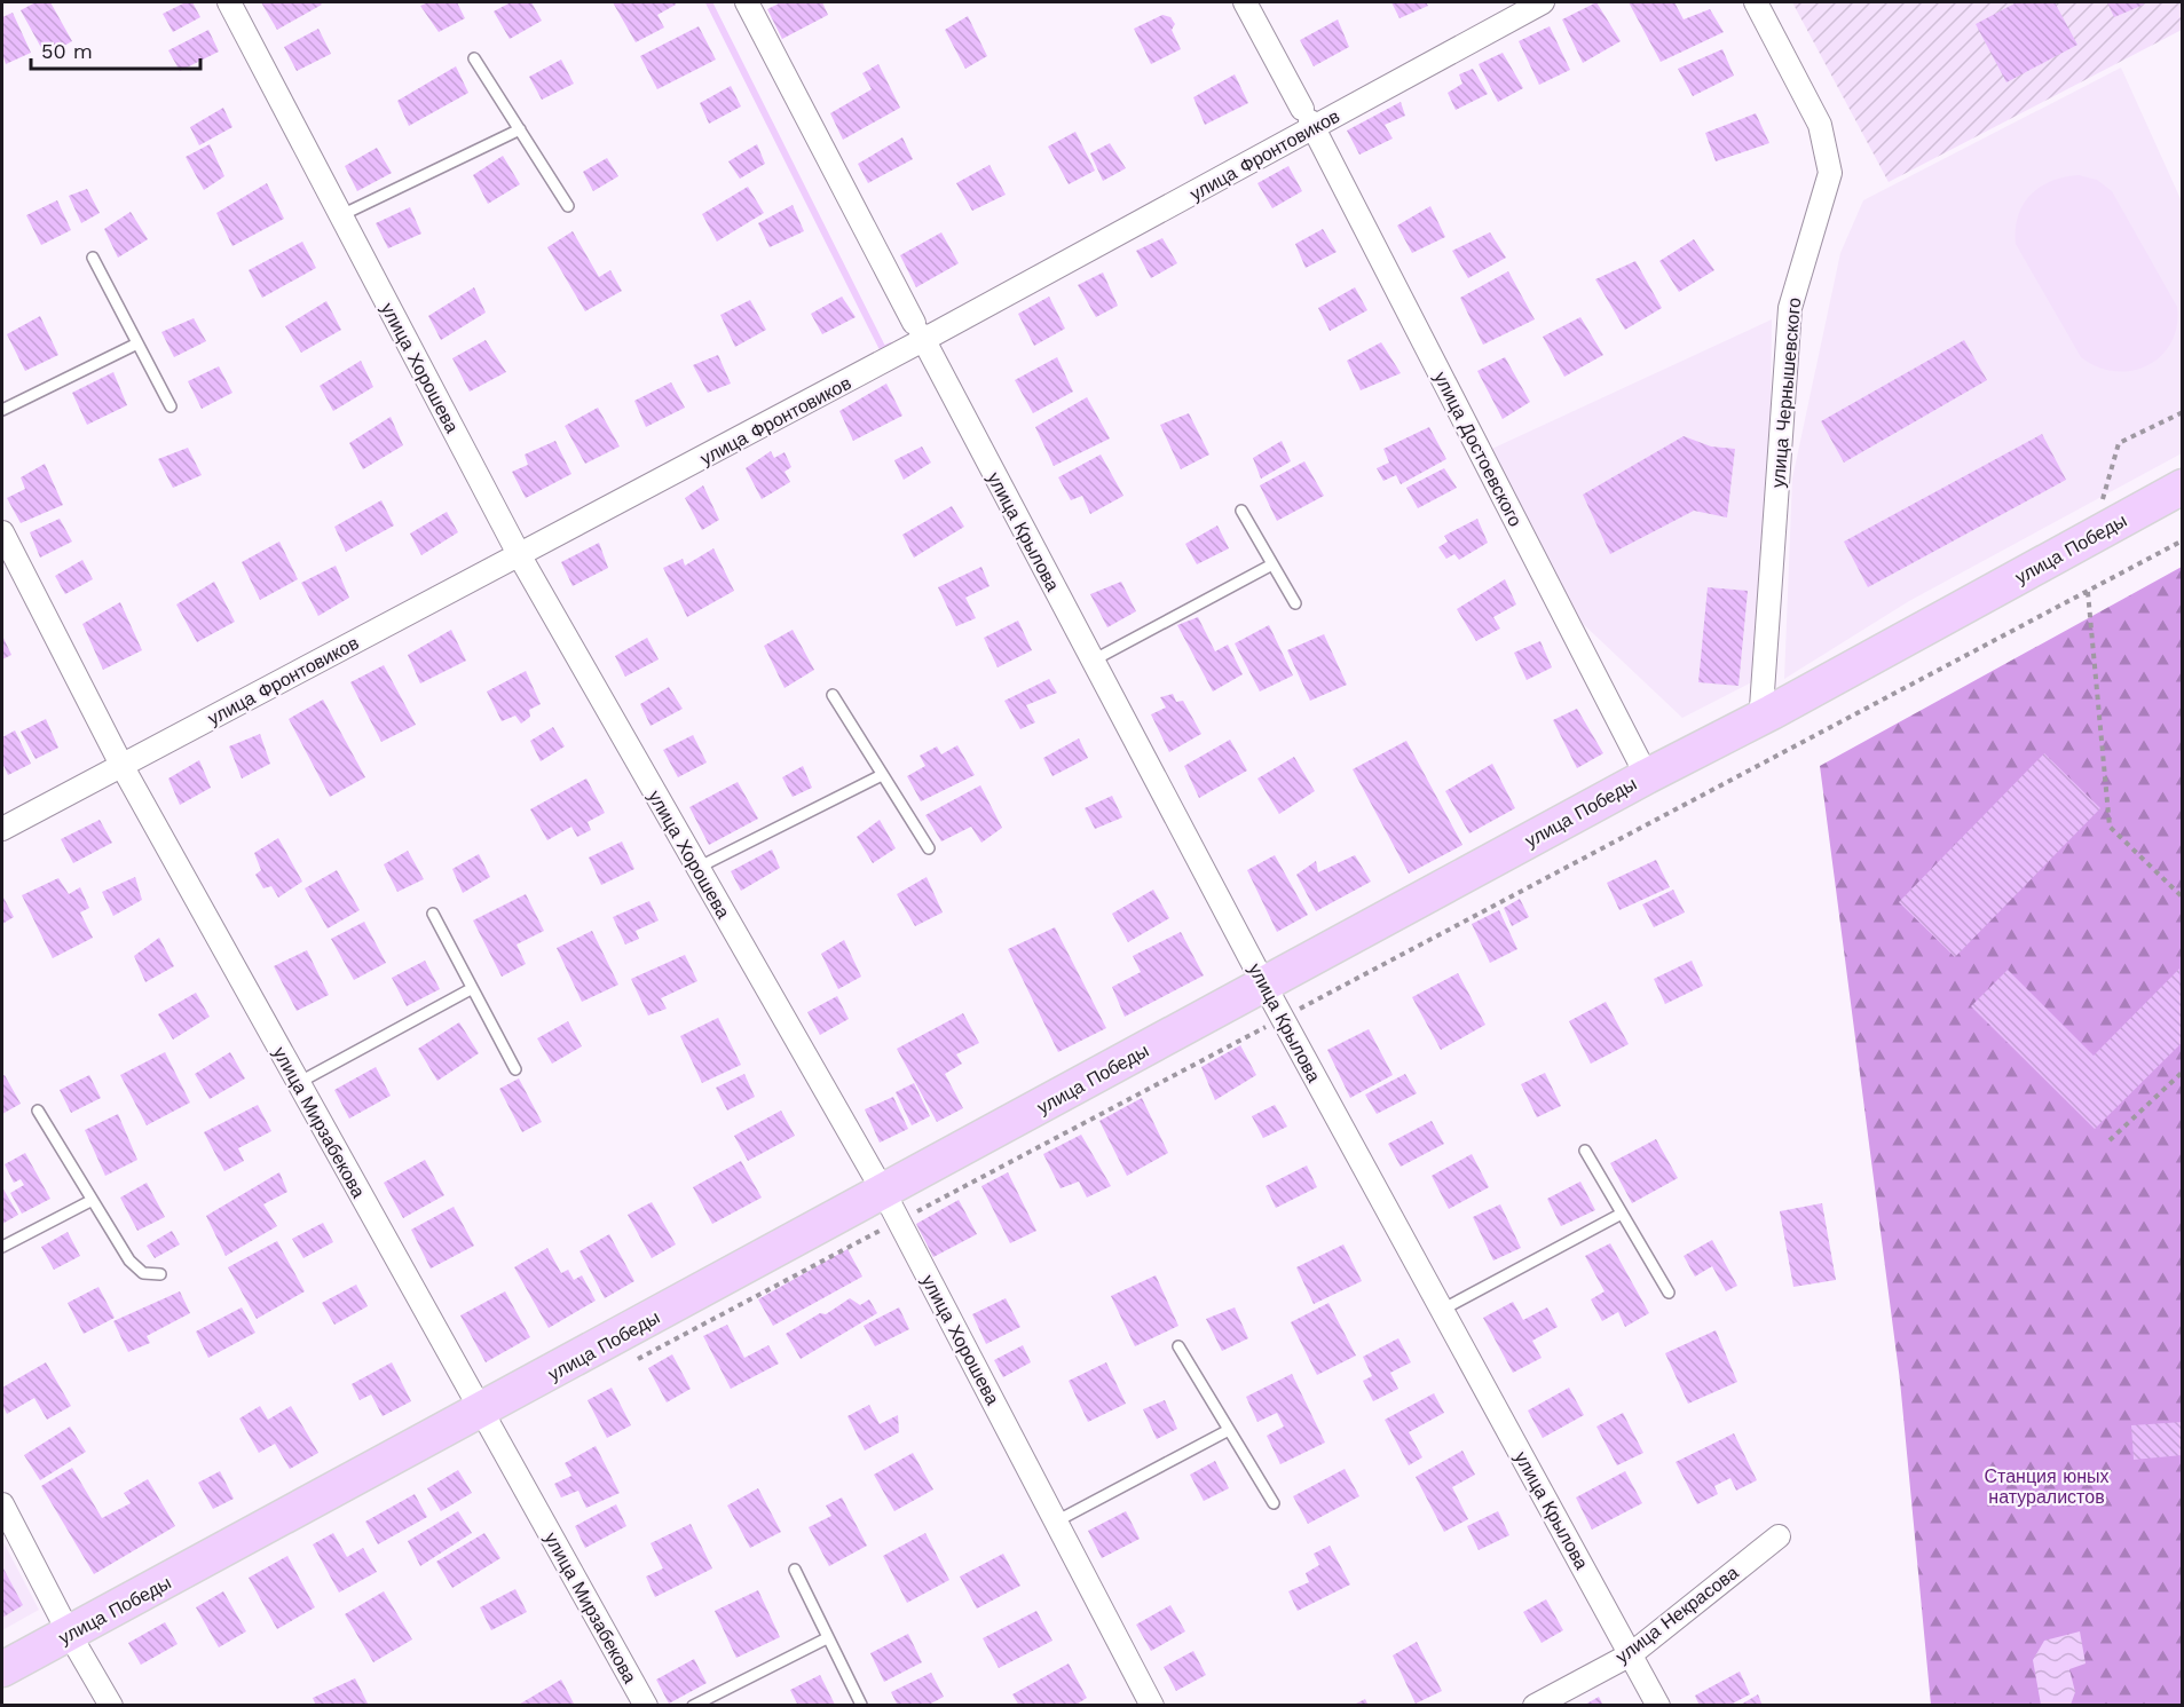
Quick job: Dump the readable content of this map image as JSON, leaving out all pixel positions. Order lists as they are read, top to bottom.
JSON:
{
  "streets": {
    "main road": ["улица Победы"],
    "street": [
      "улица Фронтовиков",
      "улица Хорошева",
      "улица Чернышевского",
      "улица Достоевского",
      "улица Крылова",
      "улица Мирзабекова",
      "улица Некрасова"
    ]
  },
  "crossings": [
    ["улица Фронтовиков", "улица Хорошева"],
    ["улица Фронтовиков", "улица Достоевского"],
    ["улица Фронтовиков", "улица Крылова"],
    ["улица Фронтовиков", "улица Мирзабекова"],
    ["улица Хорошева", "улица Победы"],
    ["улица Чернышевского", "улица Победы"],
    ["улица Достоевского", "улица Победы"],
    ["улица Крылова", "улица Победы"],
    ["улица Крылова", "улица Некрасова"],
    ["улица Победы", "улица Мирзабекова"]
  ],
  "parks": ["Станция юных натуралистов"],
  "scale_bar": "50 m"
}
